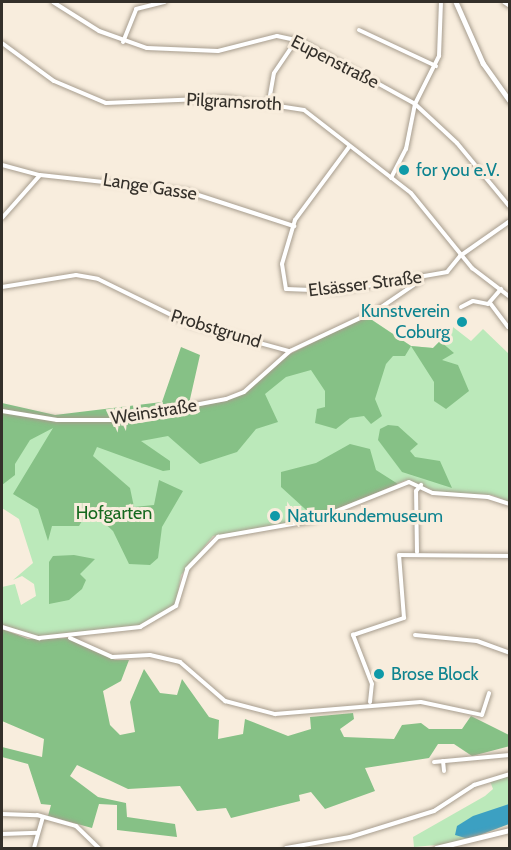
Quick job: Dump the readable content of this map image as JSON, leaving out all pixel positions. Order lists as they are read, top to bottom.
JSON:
{
  "streets": {
    "street": [
      "Eupenstraße",
      "Pilgramsroth",
      "Lange Gasse",
      "Elsässer Straße",
      "Probstgrund",
      "Weinstraße"
    ]
  },
  "crossings": [
    ["Pilgramsroth", "Elsässer Straße"],
    ["Lange Gasse", "Elsässer Straße"],
    ["Probstgrund", "Weinstraße"]
  ],
  "parks": ["Hofgarten"],
  "places": [
    "for you e.V.",
    "Kunstverein Coburg",
    "Naturkundemuseum",
    "Brose Block"
  ]
}
